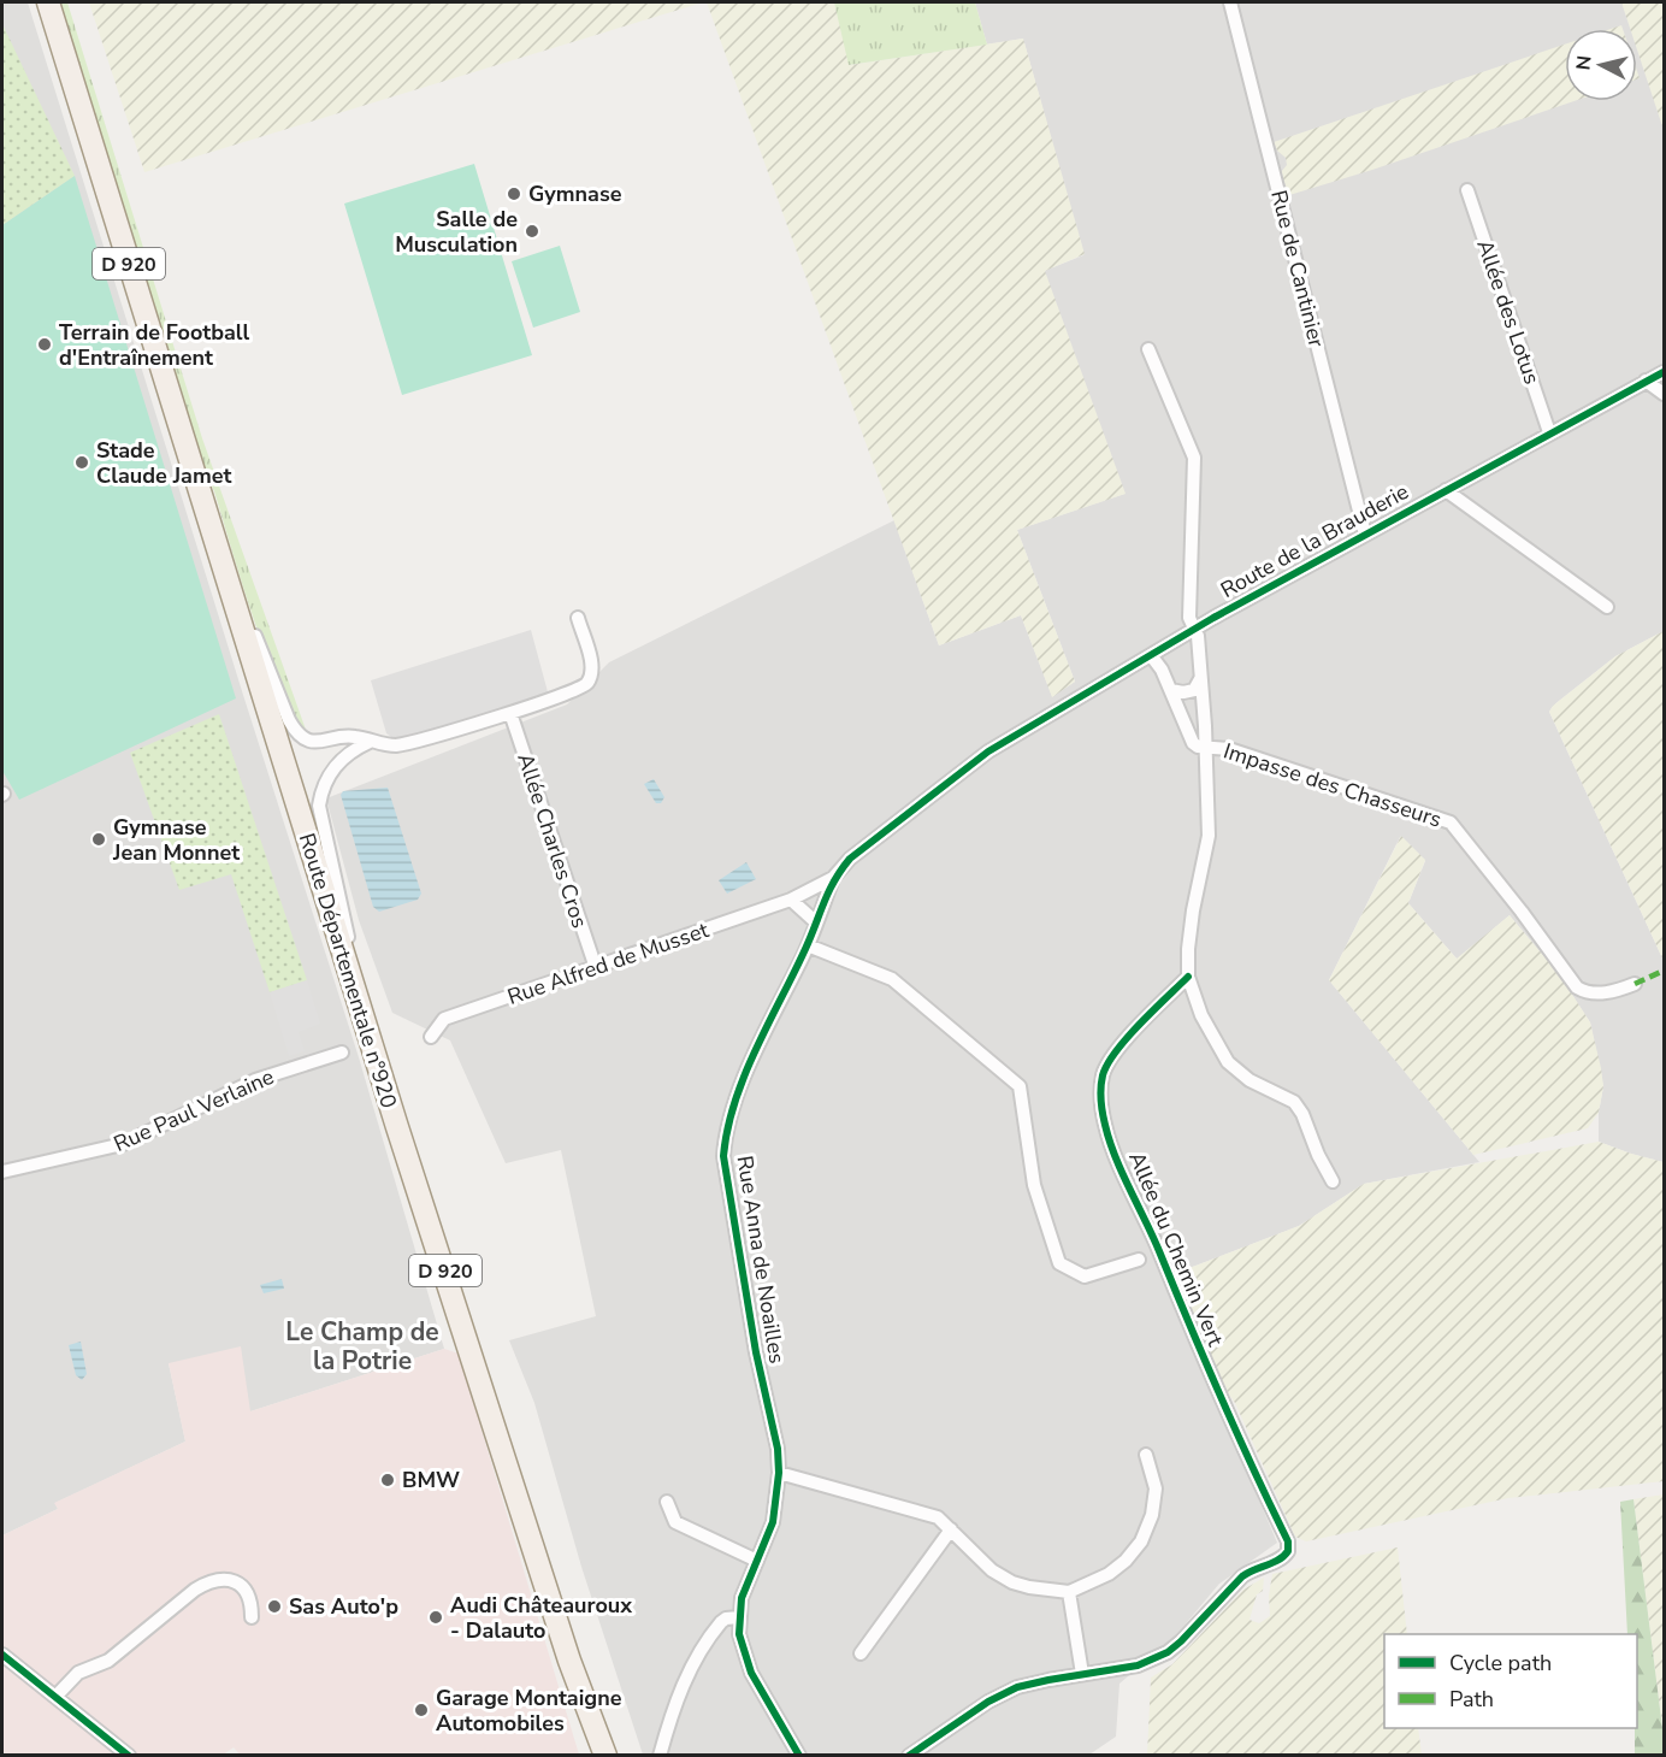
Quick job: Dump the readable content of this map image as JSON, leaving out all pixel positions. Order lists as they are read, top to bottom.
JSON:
{
  "streets": {
    "main road": ["D 920", "Route Départementale n°920"],
    "street": [
      "Rue de Cantinier",
      "Allée des Lotus",
      "Route de la Brauderie",
      "Impasse des Chasseurs",
      "Allée Charles Cros",
      "Rue Alfred de Musset",
      "Rue Paul Verlaine",
      "Allée du Chemin Vert",
      "Rue Anna de Noailles"
    ]
  },
  "crossings": [
    ["D 920", "Route Départementale n°920"],
    ["Rue de Cantinier", "Route de la Brauderie"],
    ["Allée des Lotus", "Route de la Brauderie"],
    ["Route de la Brauderie", "Rue Alfred de Musset"],
    ["Allée Charles Cros", "Rue Alfred de Musset"],
    ["Rue Alfred de Musset", "Rue Anna de Noailles"]
  ],
  "districts": ["Le Champ de la Potrie"],
  "places": [
    "Gymnase",
    "Salle de Musculation",
    "Terrain de Football d'Entraînement",
    "Stade Claude Jamet",
    "Gymnase Jean Monnet",
    "BMW",
    "Sas Auto'p",
    "Audi Châteauroux - Dalauto",
    "Garage Montaigne Automobiles"
  ],
  "legend": ["Cycle path", "Path"],
  "north": "left"
}
